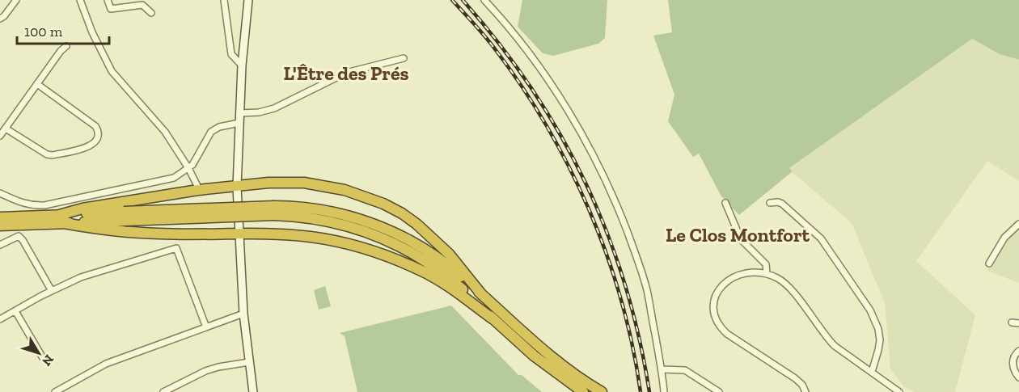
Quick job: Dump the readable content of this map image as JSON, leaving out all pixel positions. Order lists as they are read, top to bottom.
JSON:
{
  "districts": ["L'Être des Prés", "Le Clos Montfort"],
  "scale_bar": "100 m",
  "north": "bottom right"
}
